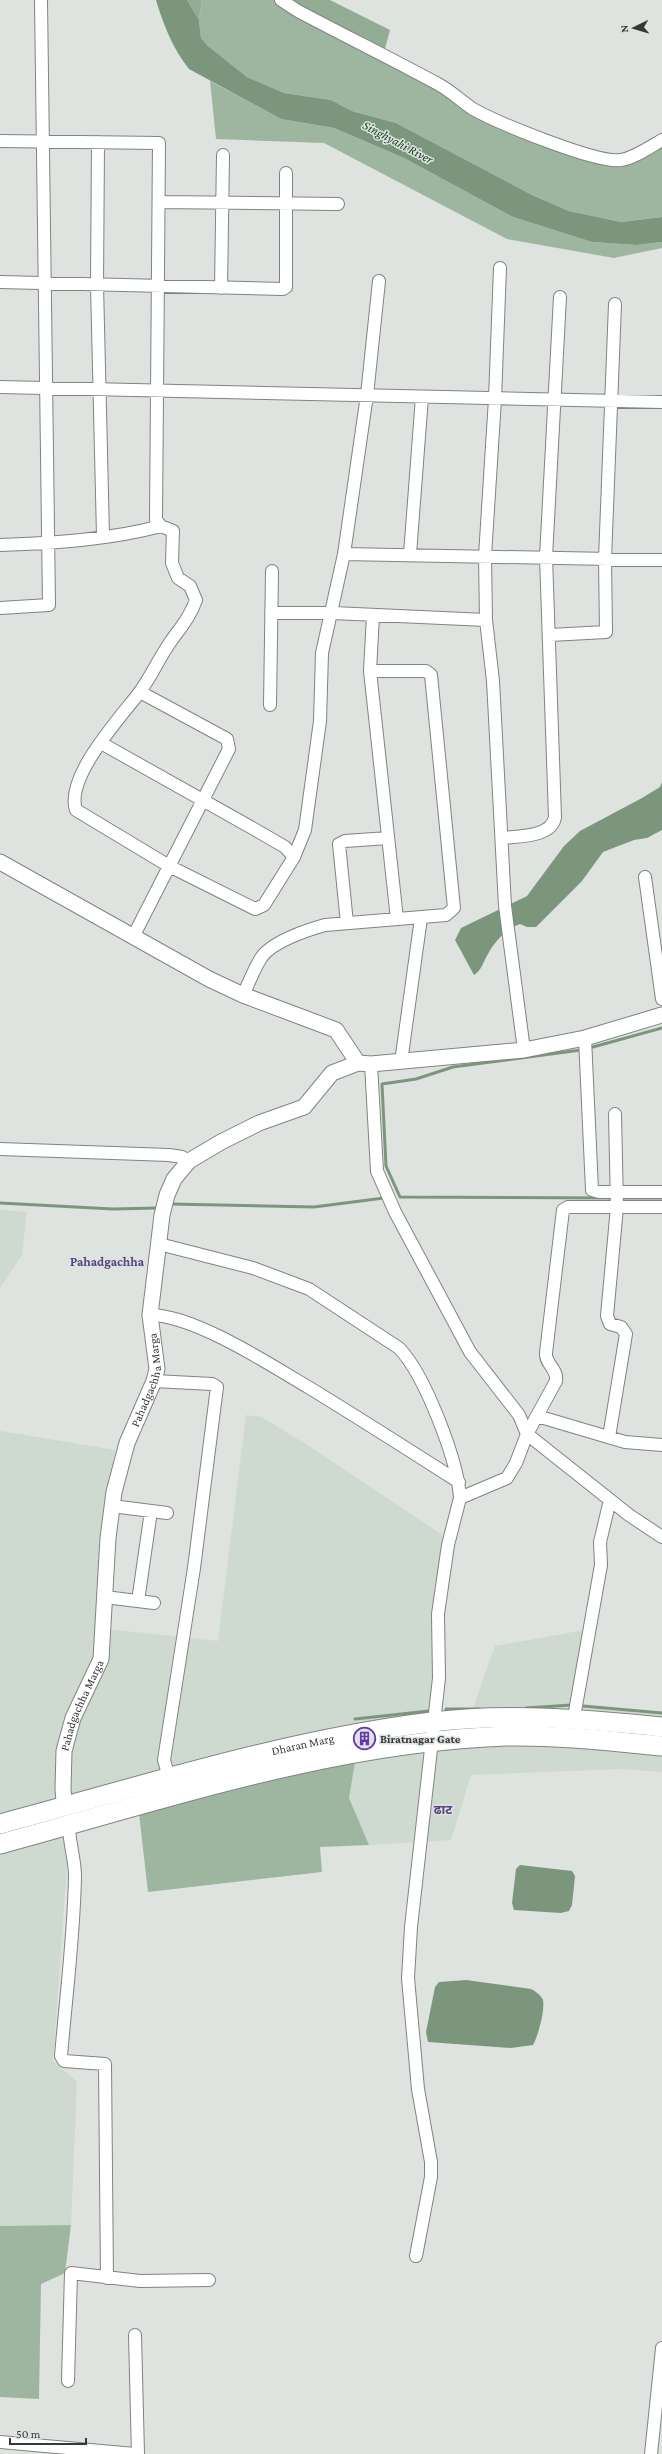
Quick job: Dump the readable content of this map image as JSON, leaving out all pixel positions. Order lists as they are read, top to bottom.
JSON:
{
  "streets": {
    "main road": ["Dharan Marg"],
    "street": ["Pahadgachha Marga"]
  },
  "crossings": [
    ["Pahadgachha Marga", "Dharan Marg"]
  ],
  "districts": ["Pahadgachha", "ढाट"],
  "water": ["Singhyahi River"],
  "places": {
    "building": ["Biratnagar Gate"]
  },
  "scale_bar": "50 m",
  "north": "left"
}
